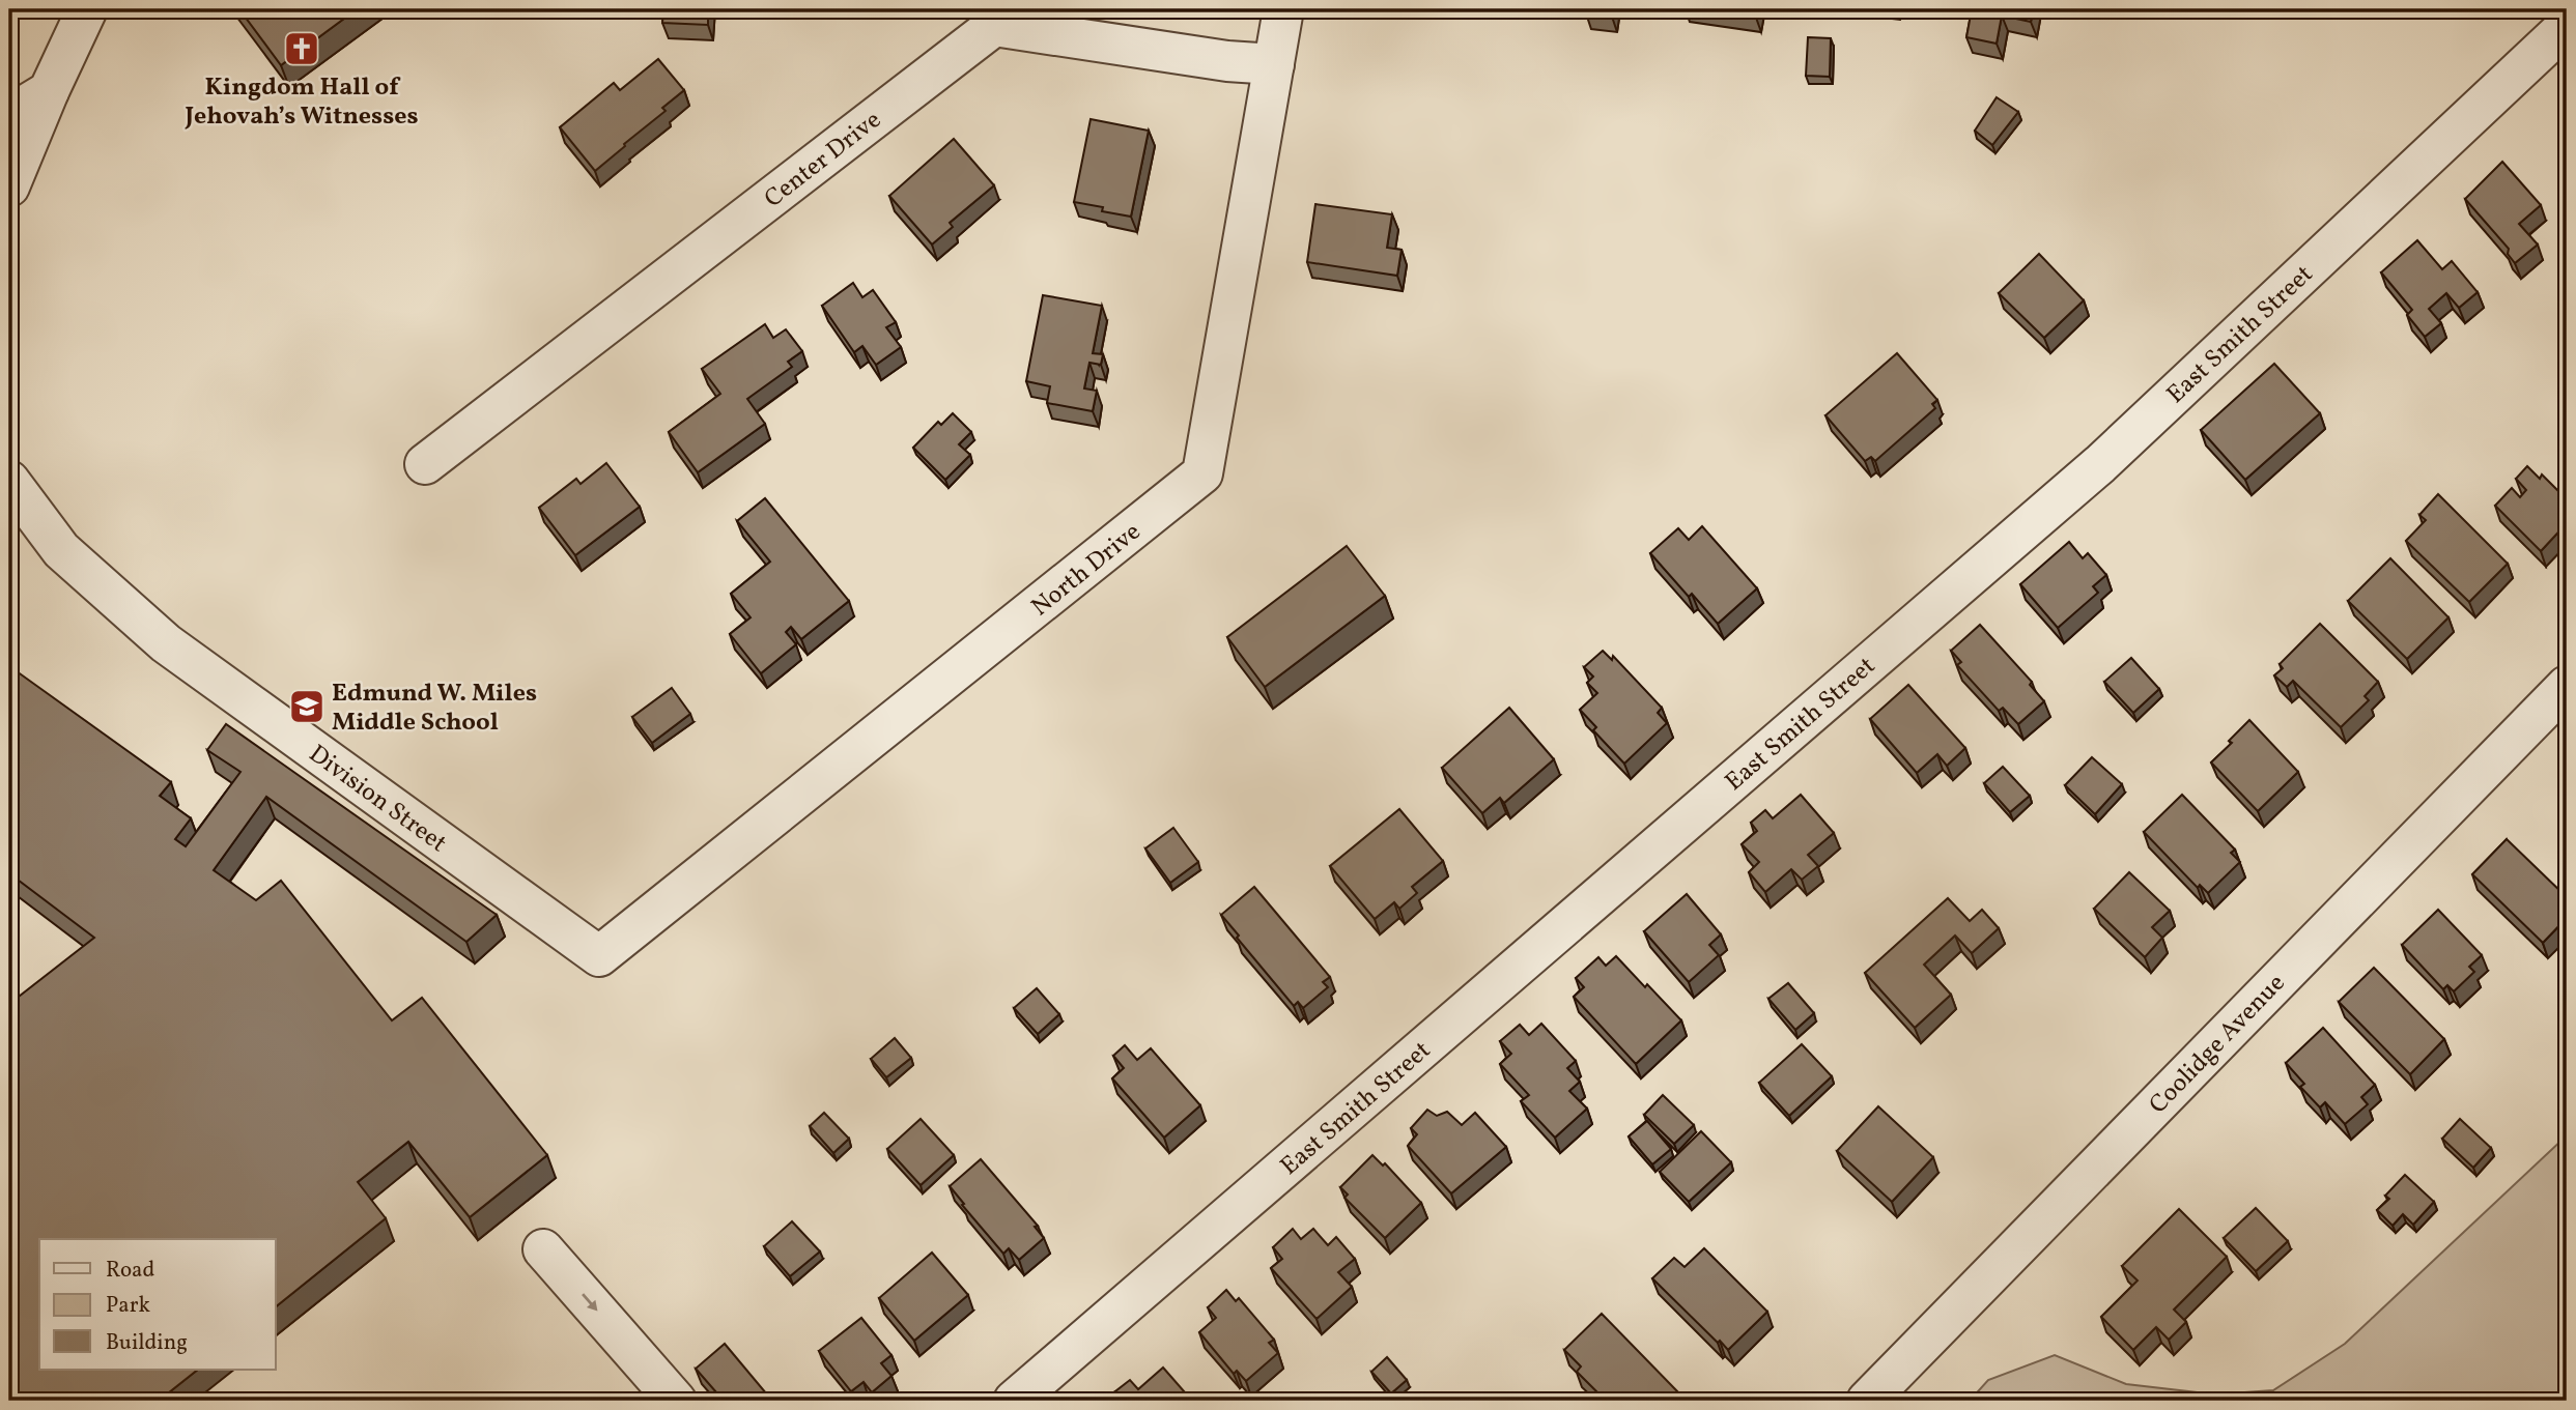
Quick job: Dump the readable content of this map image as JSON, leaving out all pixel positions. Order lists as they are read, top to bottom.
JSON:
{
  "streets": {
    "street": [
      "Center Drive",
      "East Smith Street",
      "North Drive",
      "Division Street",
      "Coolidge Avenue"
    ]
  },
  "crossings": [
    ["Center Drive", "North Drive"],
    ["North Drive", "Division Street"]
  ],
  "places": {
    "church": ["Kingdom Hall of Jehovah’s Witnesses"],
    "school or university": ["Edmund W. Miles Middle School"]
  },
  "legend": ["Road", "Park", "Building"]
}
